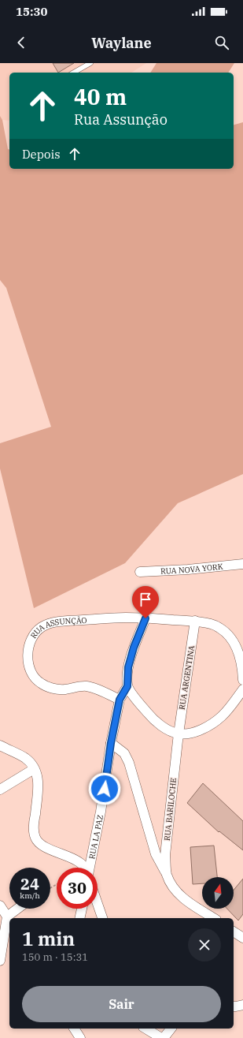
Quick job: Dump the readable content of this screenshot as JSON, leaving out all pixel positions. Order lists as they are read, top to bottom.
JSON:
{
  "streets": {
    "street": [
      "RUA NOVA YORK",
      "RUA ASSUNÇÃO",
      "RUA ARGENTINA",
      "RUA BARILOCHE",
      "RUA LA PAZ"
    ]
  },
  "crossings": [
    ["RUA ASSUNÇÃO", "RUA ARGENTINA"],
    ["RUA ARGENTINA", "RUA BARILOCHE"]
  ],
  "north": "top",
  "page": {
    "status": "15:30",
    "header": "Waylane",
    "turn": ["40 m", "Rua Assunção"],
    "then": "Depois",
    "speed": "24 km/h",
    "limit": "30",
    "heading": ["1 min", "150 m · 15:31"],
    "buttons": "Sair"
  }
}
